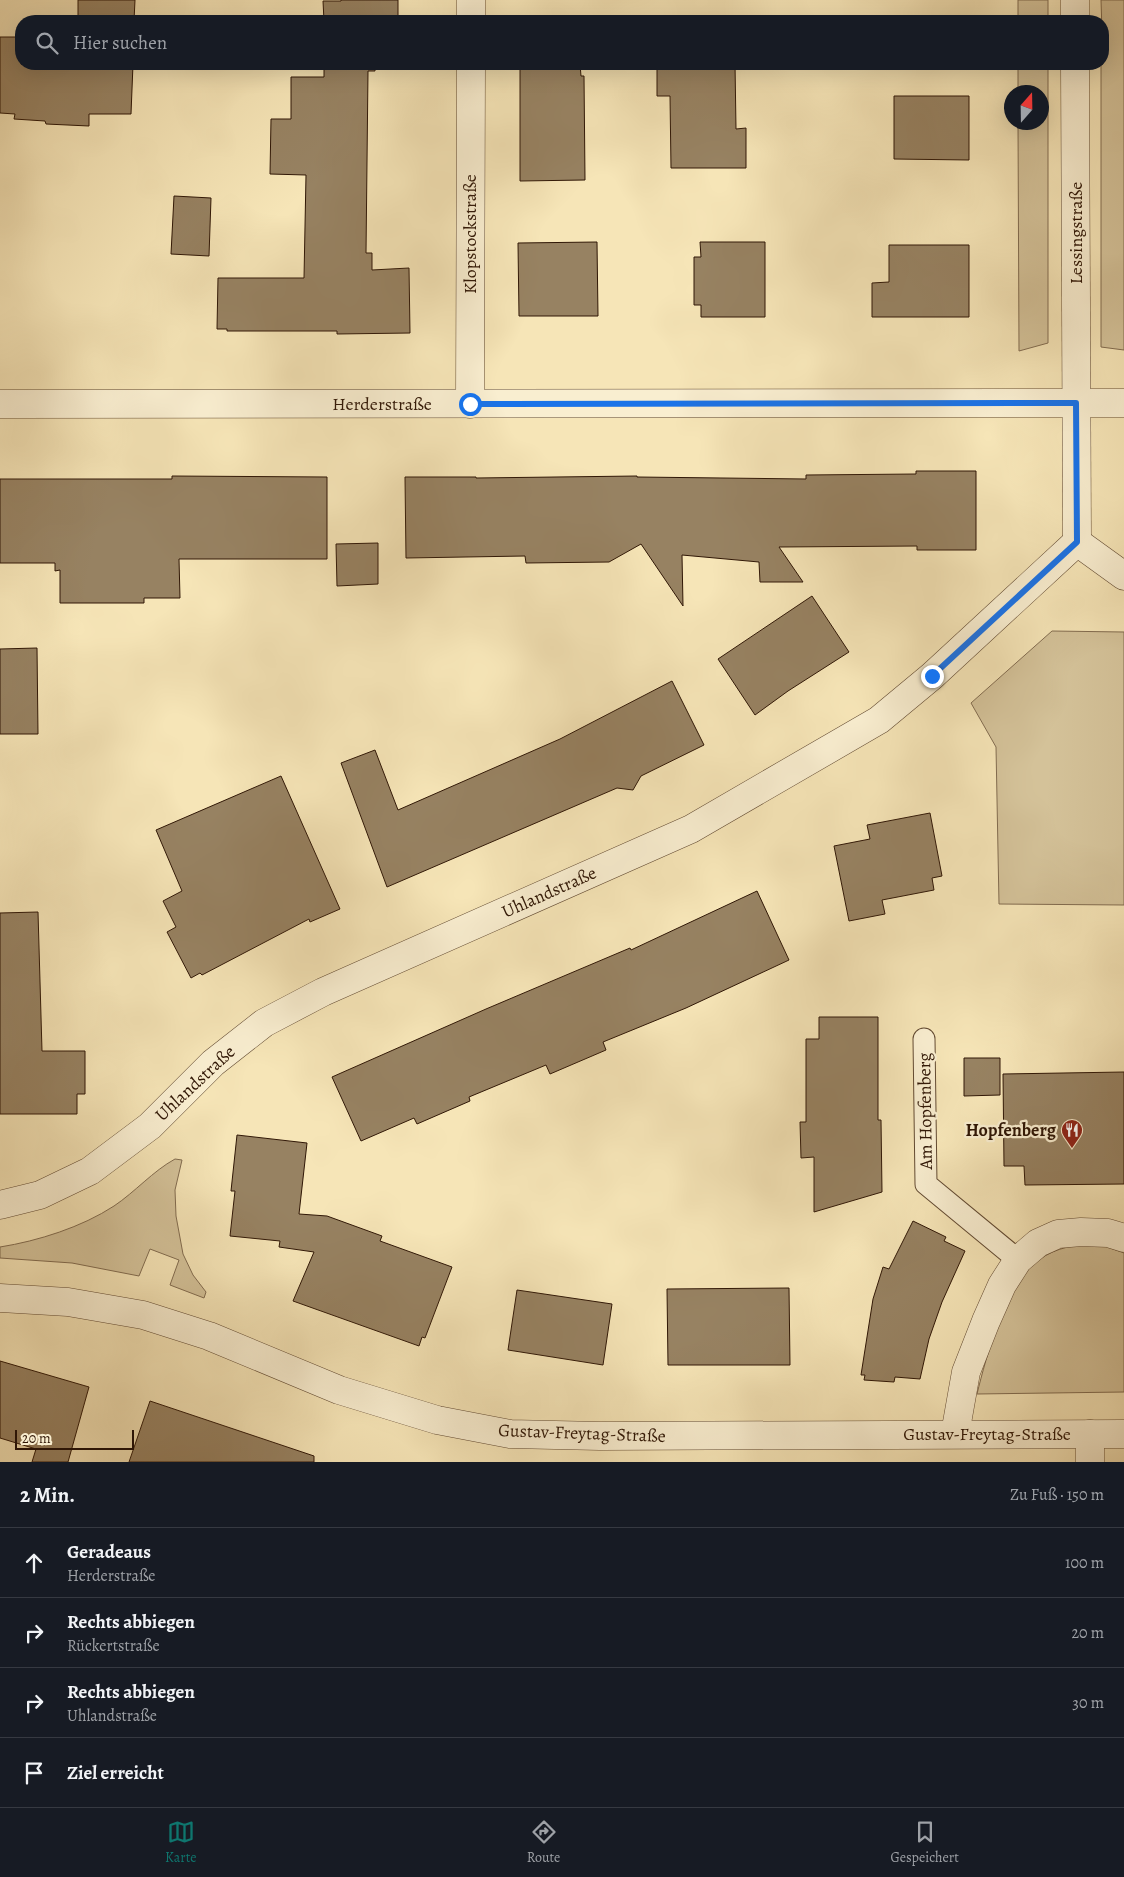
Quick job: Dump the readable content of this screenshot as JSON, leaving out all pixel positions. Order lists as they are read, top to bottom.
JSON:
{
  "streets": {
    "street": [
      "Lessingstraße",
      "Klopstockstraße",
      "Herderstraße",
      "Uhlandstraße",
      "Gustav-Freytag-Straße"
    ],
    "lane": ["Am Hopfenberg"]
  },
  "crossings": [
    ["Lessingstraße", "Herderstraße"],
    ["Lessingstraße", "Uhlandstraße"],
    ["Klopstockstraße", "Herderstraße"]
  ],
  "places": {
    "restaurant": ["Hopfenberg"]
  },
  "scale_bar": "20 m",
  "north": "top",
  "page": {
    "search": "Hier suchen",
    "scale": "20 m",
    "heading": ["2 Min.", "Zu Fuß · 150 m"],
    "list": [
      ["Geradeaus", "Herderstraße", "100 m"],
      ["Rechts abbiegen", "Rückertstraße", "20 m"],
      ["Rechts abbiegen", "Uhlandstraße", "30 m"],
      "Ziel erreicht"
    ],
    "nav": ["Karte", "Route", "Gespeichert"]
  }
}
